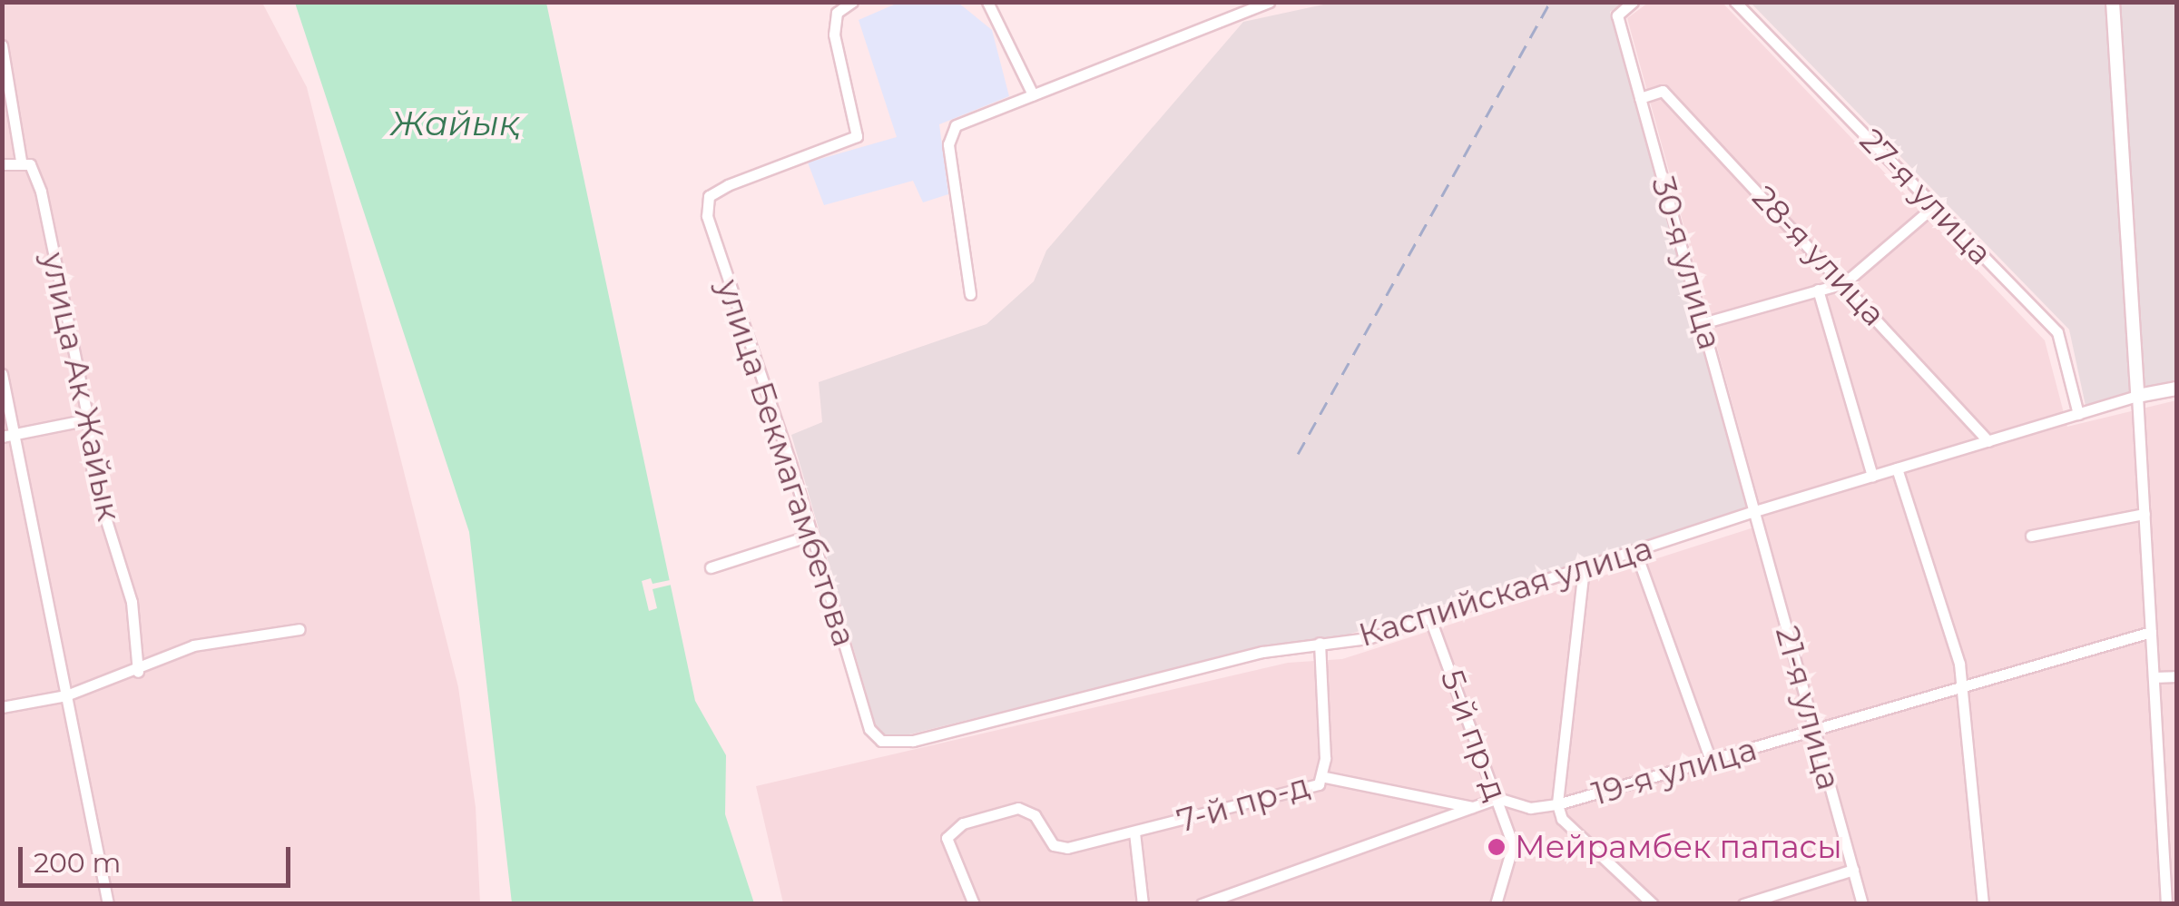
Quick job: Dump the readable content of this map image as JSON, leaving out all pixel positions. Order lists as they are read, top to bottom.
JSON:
{
  "streets": {
    "street": [
      "27-я улица",
      "28-я улица",
      "30-я улица",
      "улица Ак Жайык",
      "улица Бекмагамбетова",
      "Каспийская улица",
      "21-я улица",
      "5-й пр-д",
      "19-я улица",
      "7-й пр-д"
    ]
  },
  "crossings": [
    ["27-я улица", "Каспийская улица"],
    ["28-я улица", "30-я улица"],
    ["28-я улица", "Каспийская улица"],
    ["30-я улица", "Каспийская улица"],
    ["30-я улица", "21-я улица"],
    ["улица Бекмагамбетова", "Каспийская улица"],
    ["Каспийская улица", "21-я улица"],
    ["Каспийская улица", "5-й пр-д"],
    ["Каспийская улица", "7-й пр-д"],
    ["21-я улица", "19-я улица"],
    ["5-й пр-д", "19-я улица"]
  ],
  "water": ["Жайық"],
  "places": ["Мейрамбек папасы"],
  "scale_bar": "200 m"
}
